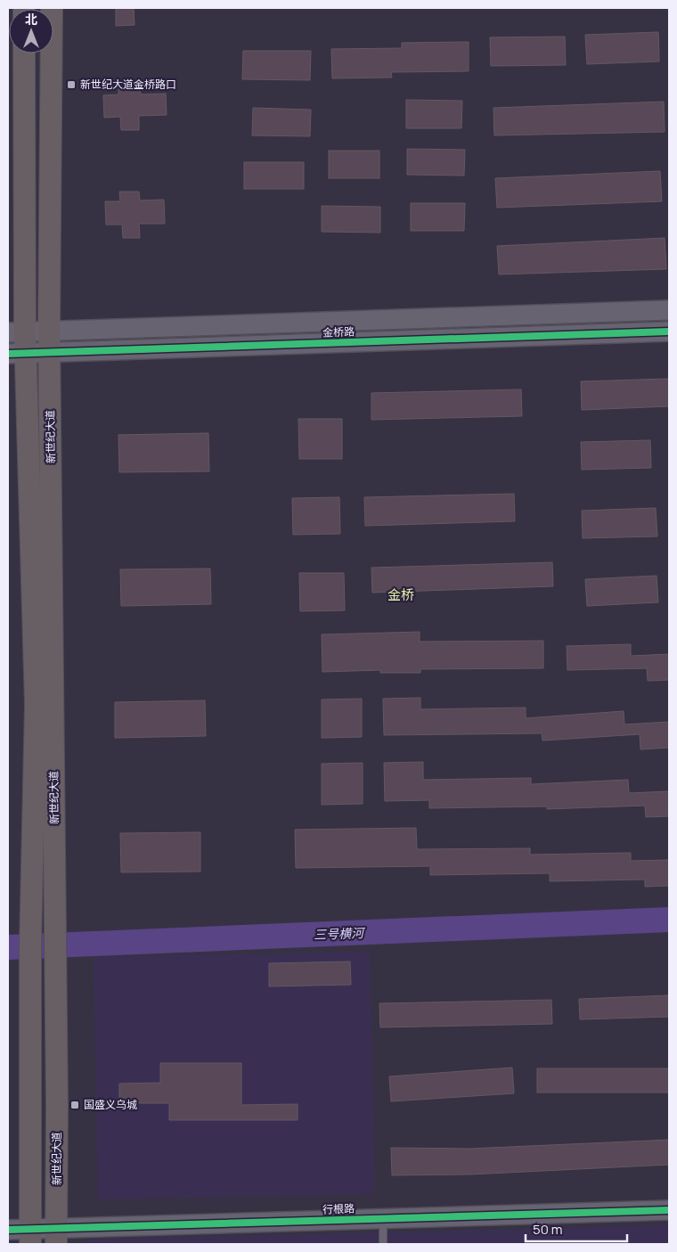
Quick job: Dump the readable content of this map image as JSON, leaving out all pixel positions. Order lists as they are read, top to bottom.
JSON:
{
  "streets": {
    "main road": ["新世纪大道"],
    "street": ["金桥路", "行根路"]
  },
  "crossings": [
    ["金桥路", "新世纪大道"],
    ["新世纪大道", "行根路"]
  ],
  "districts": ["金桥"],
  "water": ["三号横河"],
  "places": {
    "transit": ["新世纪大道金桥路口", "国盛义乌城"]
  },
  "scale_bar": "50 m",
  "north": "top"
}
